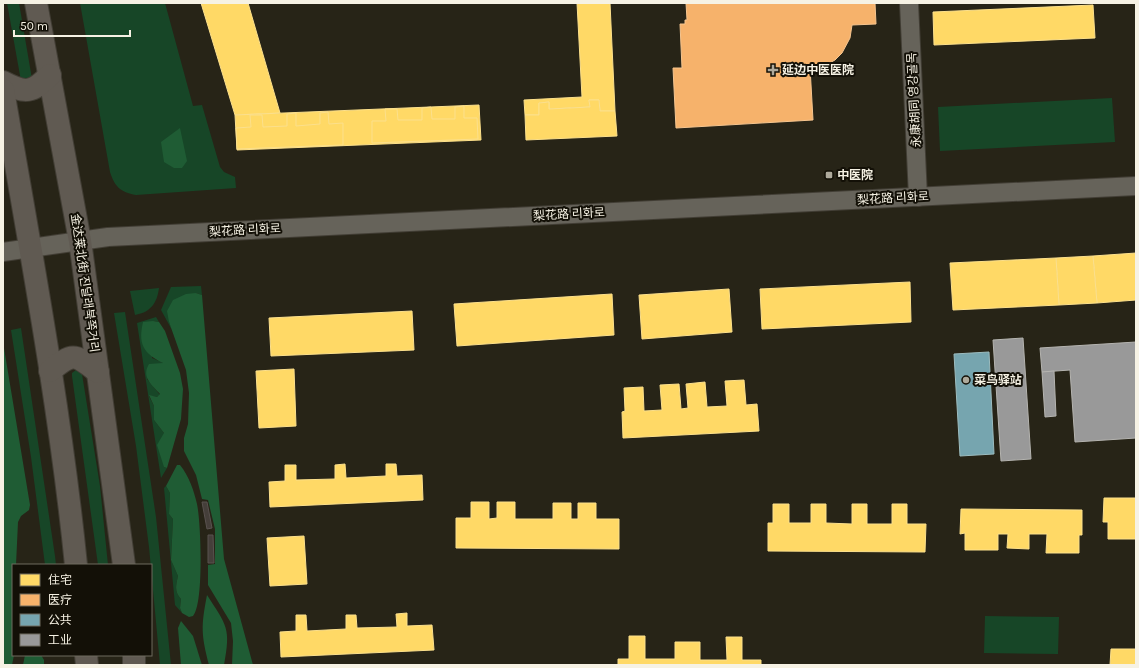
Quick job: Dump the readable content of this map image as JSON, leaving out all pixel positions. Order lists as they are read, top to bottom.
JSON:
{
  "streets": {
    "main road": ["金达莱北街 진달래북쪽거리"],
    "street": ["永康胡同 영강골목", "梨花路 리화로"]
  },
  "crossings": [
    ["永康胡同 영강골목", "梨花路 리화로"],
    ["梨花路 리화로", "金达莱北街 진달래북쪽거리"]
  ],
  "places": {
    "health": ["延边中医医院"],
    "transit": ["中医院"],
    "other": ["菜鸟驿站"]
  },
  "legend": [
    "住宅",
    "医疗",
    "公共",
    "工业"
  ],
  "scale_bar": "50 m"
}
